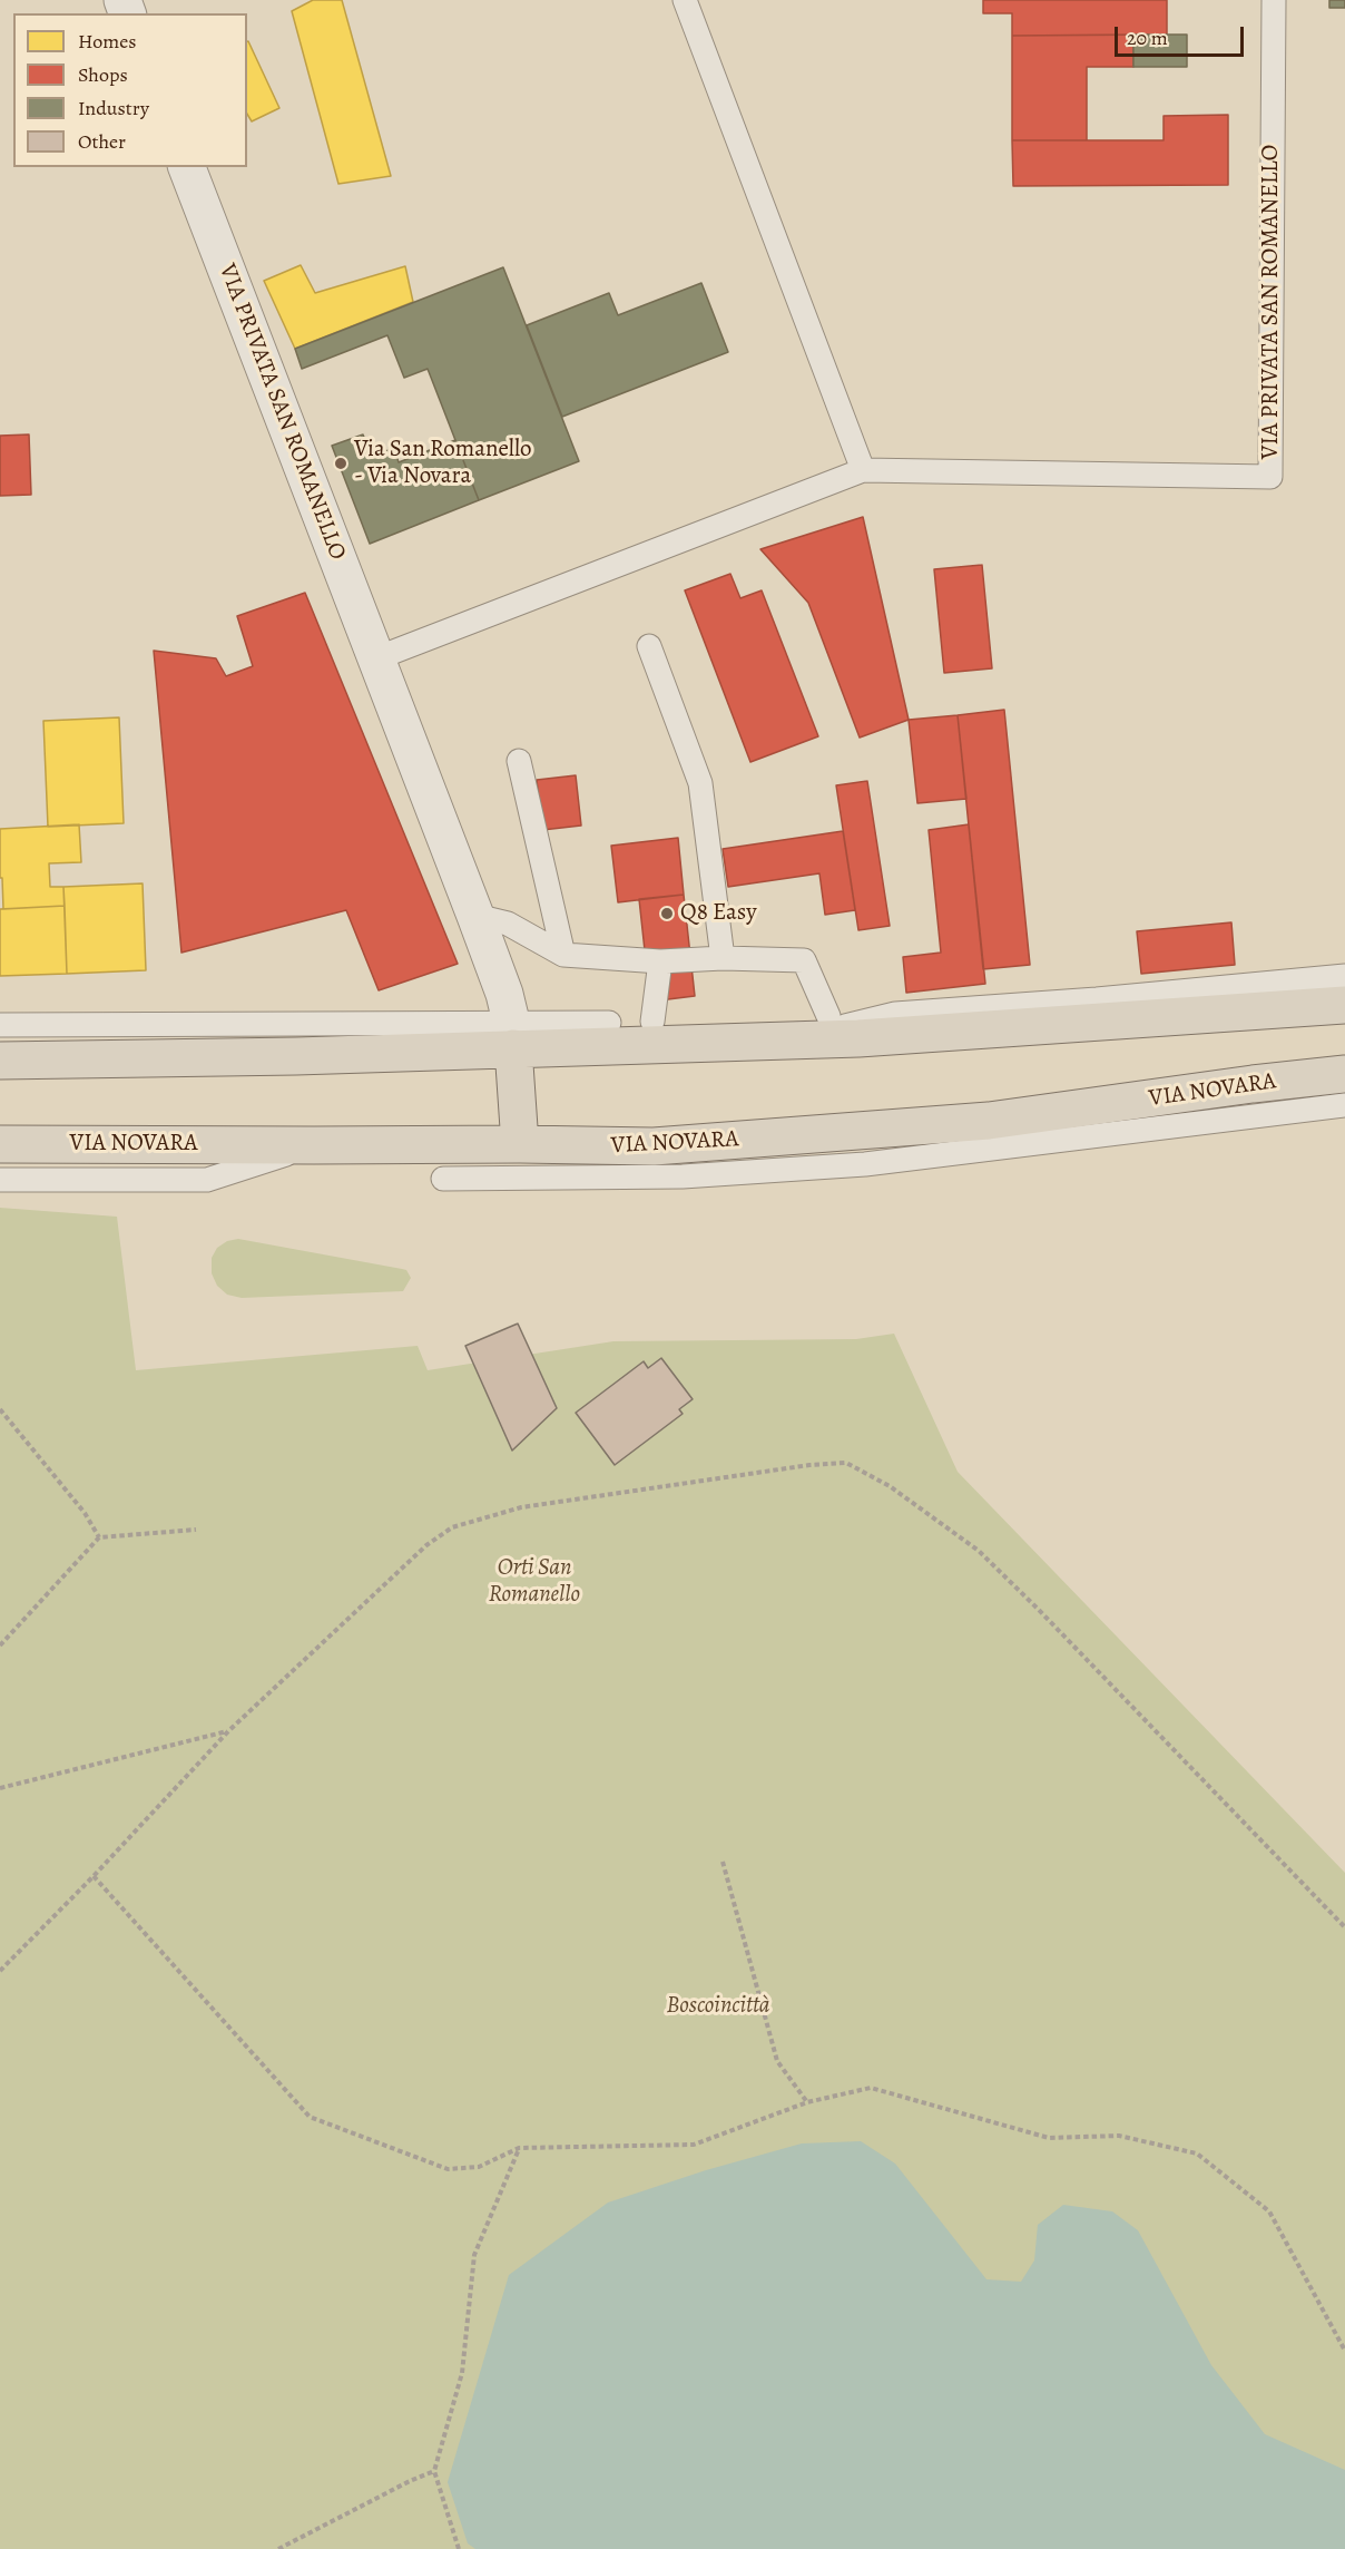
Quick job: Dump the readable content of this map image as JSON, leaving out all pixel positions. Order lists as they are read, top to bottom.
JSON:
{
  "streets": {
    "main road": ["VIA NOVARA"],
    "street": ["VIA PRIVATA SAN ROMANELLO"]
  },
  "parks": ["Orti San Romanello", "Boscoincittà"],
  "places": ["Via San Romanello - Via Novara", "Q8 Easy"],
  "legend": [
    "Homes",
    "Shops",
    "Industry",
    "Other"
  ],
  "scale_bar": "20 m"
}
